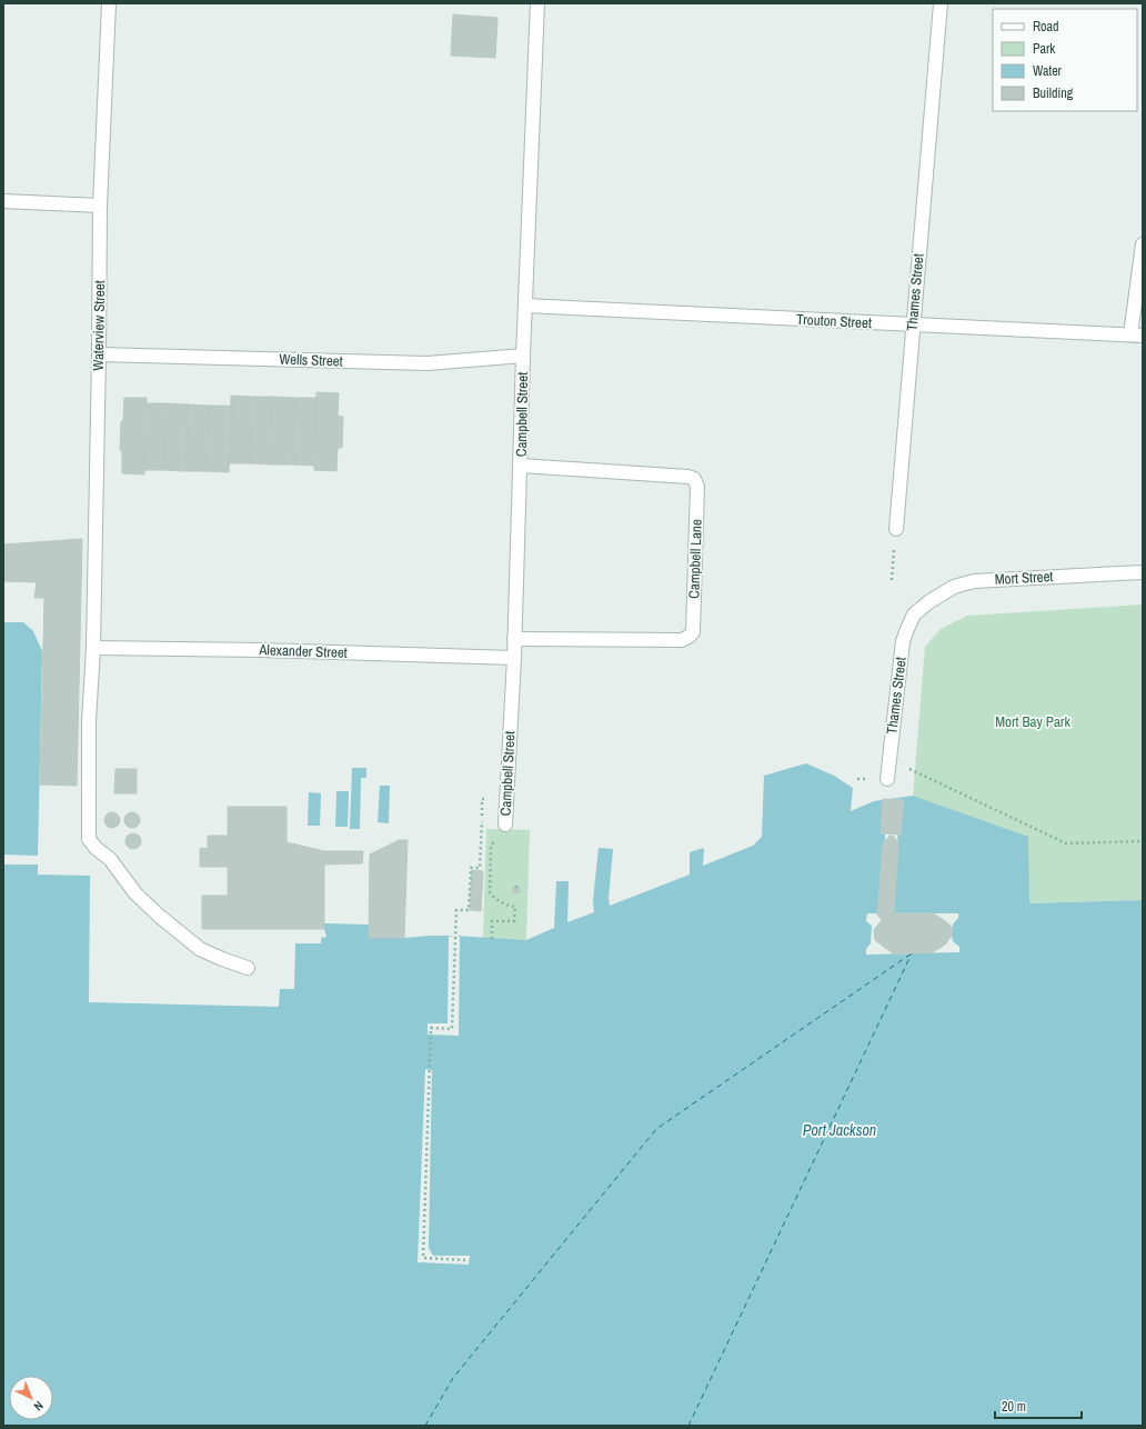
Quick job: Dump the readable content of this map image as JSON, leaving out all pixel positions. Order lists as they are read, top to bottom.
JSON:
{
  "streets": {
    "street": [
      "Thames Street",
      "Trouton Street",
      "Waterview Street",
      "Wells Street",
      "Campbell Street",
      "Campbell Lane",
      "Mort Street",
      "Alexander Street"
    ]
  },
  "crossings": [
    ["Thames Street", "Trouton Street"],
    ["Thames Street", "Mort Street"],
    ["Trouton Street", "Campbell Street"],
    ["Waterview Street", "Wells Street"],
    ["Waterview Street", "Alexander Street"],
    ["Wells Street", "Campbell Street"],
    ["Campbell Street", "Campbell Lane"],
    ["Campbell Street", "Alexander Street"]
  ],
  "water": ["Port Jackson"],
  "parks": ["Mort Bay Park"],
  "legend": [
    "Road",
    "Park",
    "Water",
    "Building"
  ],
  "scale_bar": "20 m",
  "north": "bottom right"
}
